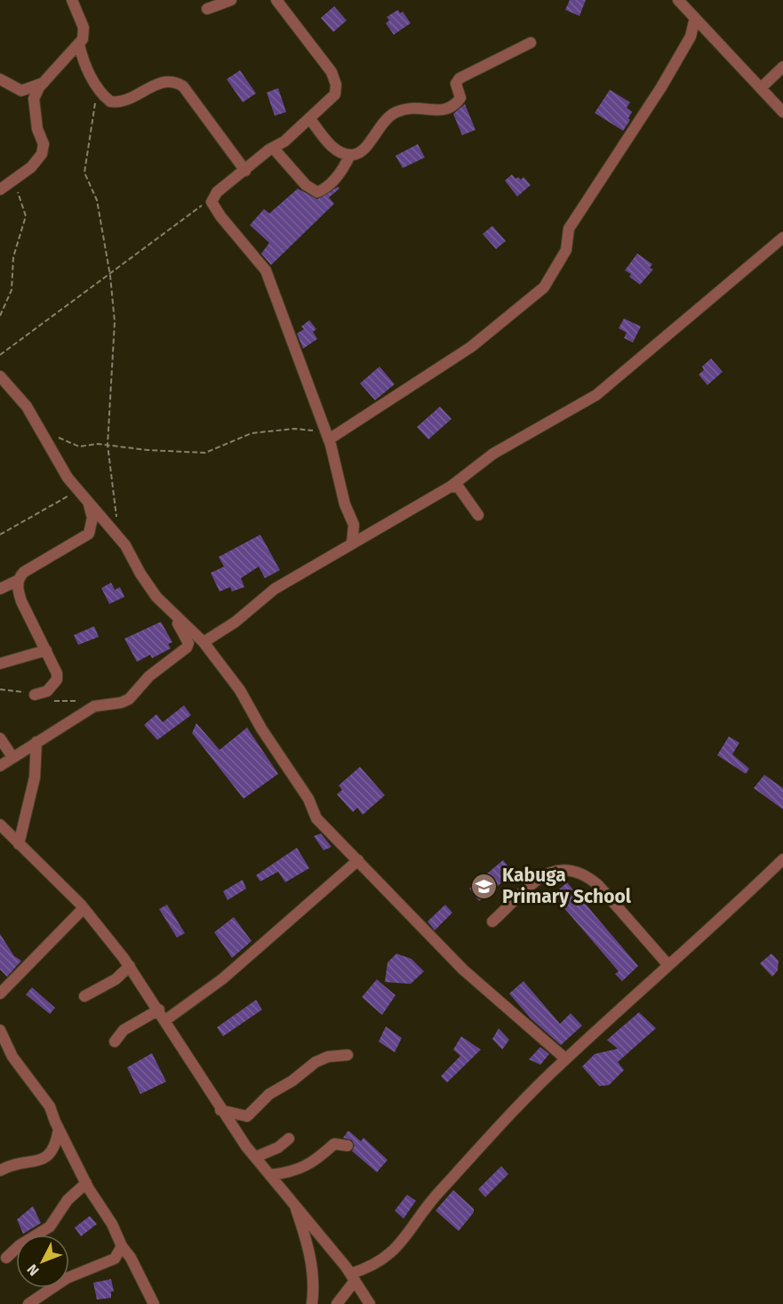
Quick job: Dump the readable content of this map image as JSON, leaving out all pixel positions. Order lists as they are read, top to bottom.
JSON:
{
  "places": {
    "school or university": ["Kabuga Primary School"]
  },
  "north": "bottom left"
}
